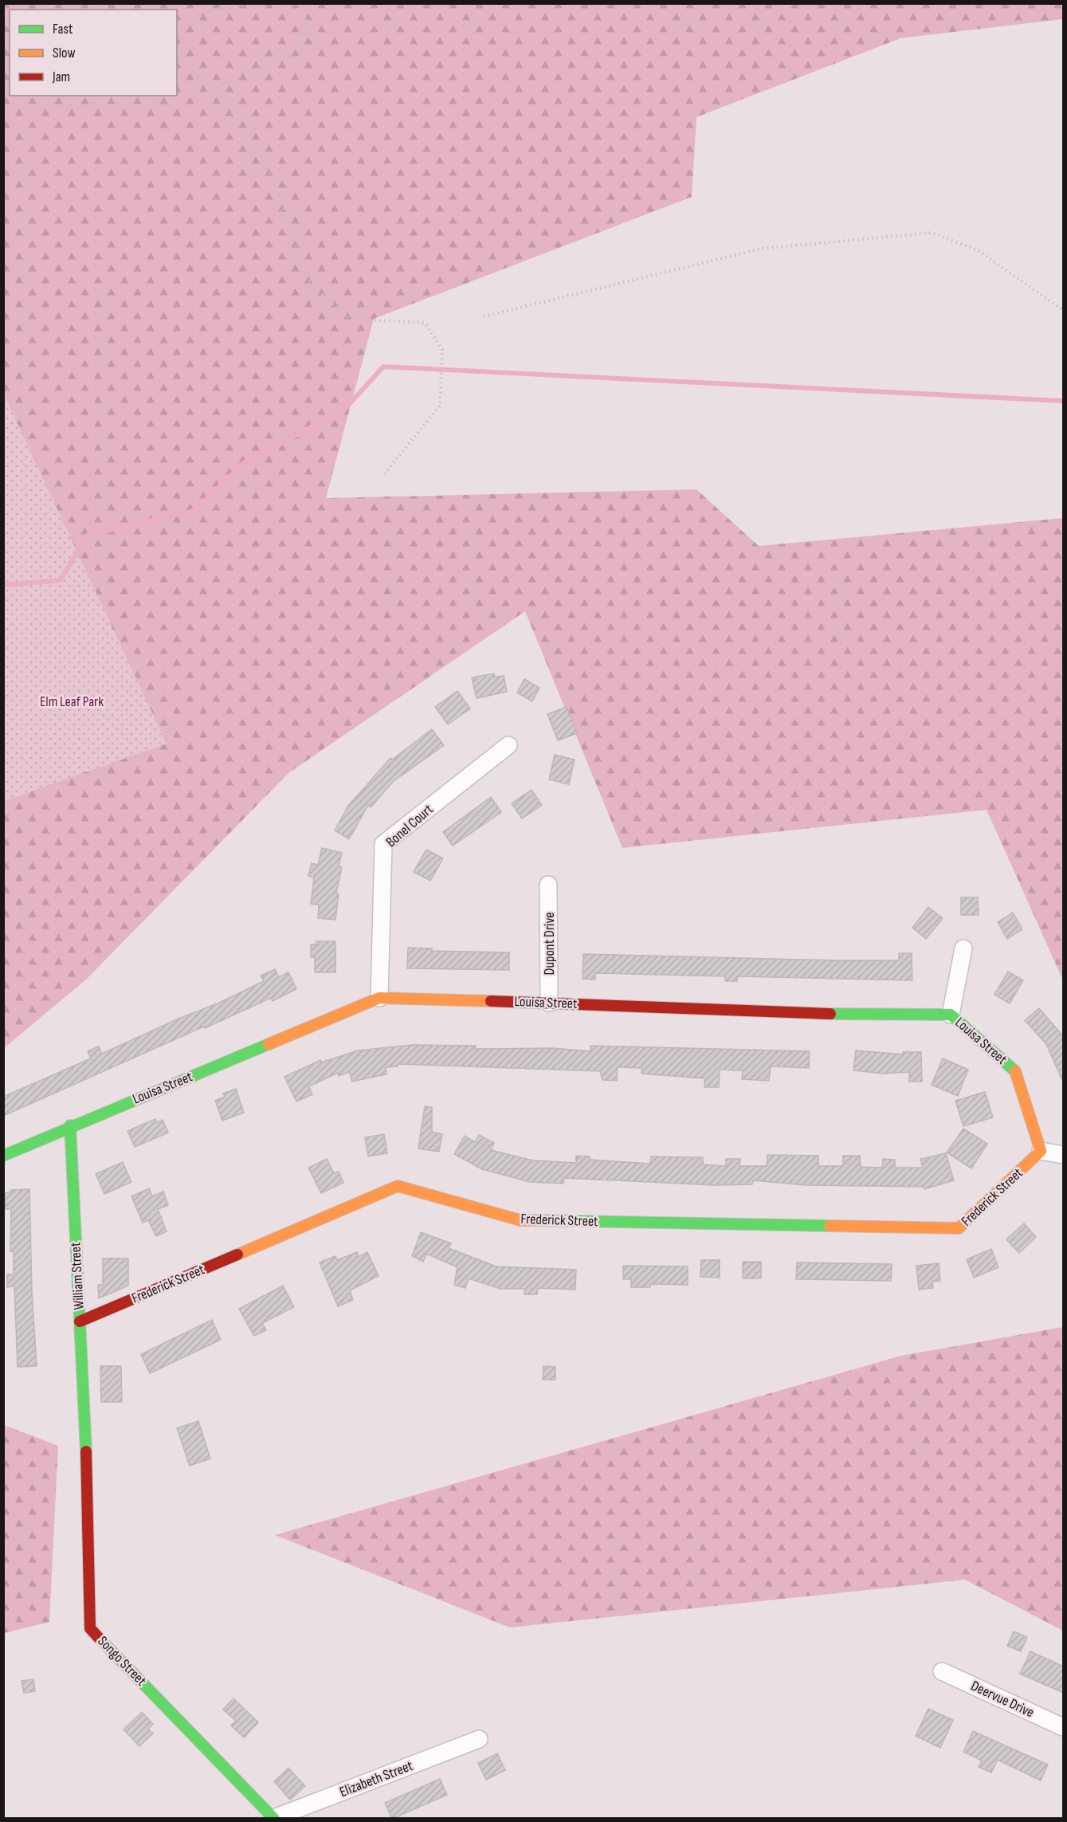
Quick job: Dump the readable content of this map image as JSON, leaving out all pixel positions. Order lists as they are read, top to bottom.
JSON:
{
  "streets": {
    "street": [
      "Bonel Court",
      "Dupont Drive",
      "Louisa Street",
      "Frederick Street",
      "William Street",
      "Songo Street",
      "Deervue Drive",
      "Elizabeth Street"
    ]
  },
  "crossings": [
    ["Bonel Court", "Louisa Street"],
    ["Dupont Drive", "Louisa Street"],
    ["Louisa Street", "Frederick Street"],
    ["Louisa Street", "William Street"],
    ["Frederick Street", "William Street"],
    ["William Street", "Songo Street"],
    ["Songo Street", "Elizabeth Street"]
  ],
  "parks": ["Elm Leaf Park"],
  "legend": ["Fast", "Slow", "Jam"]
}
